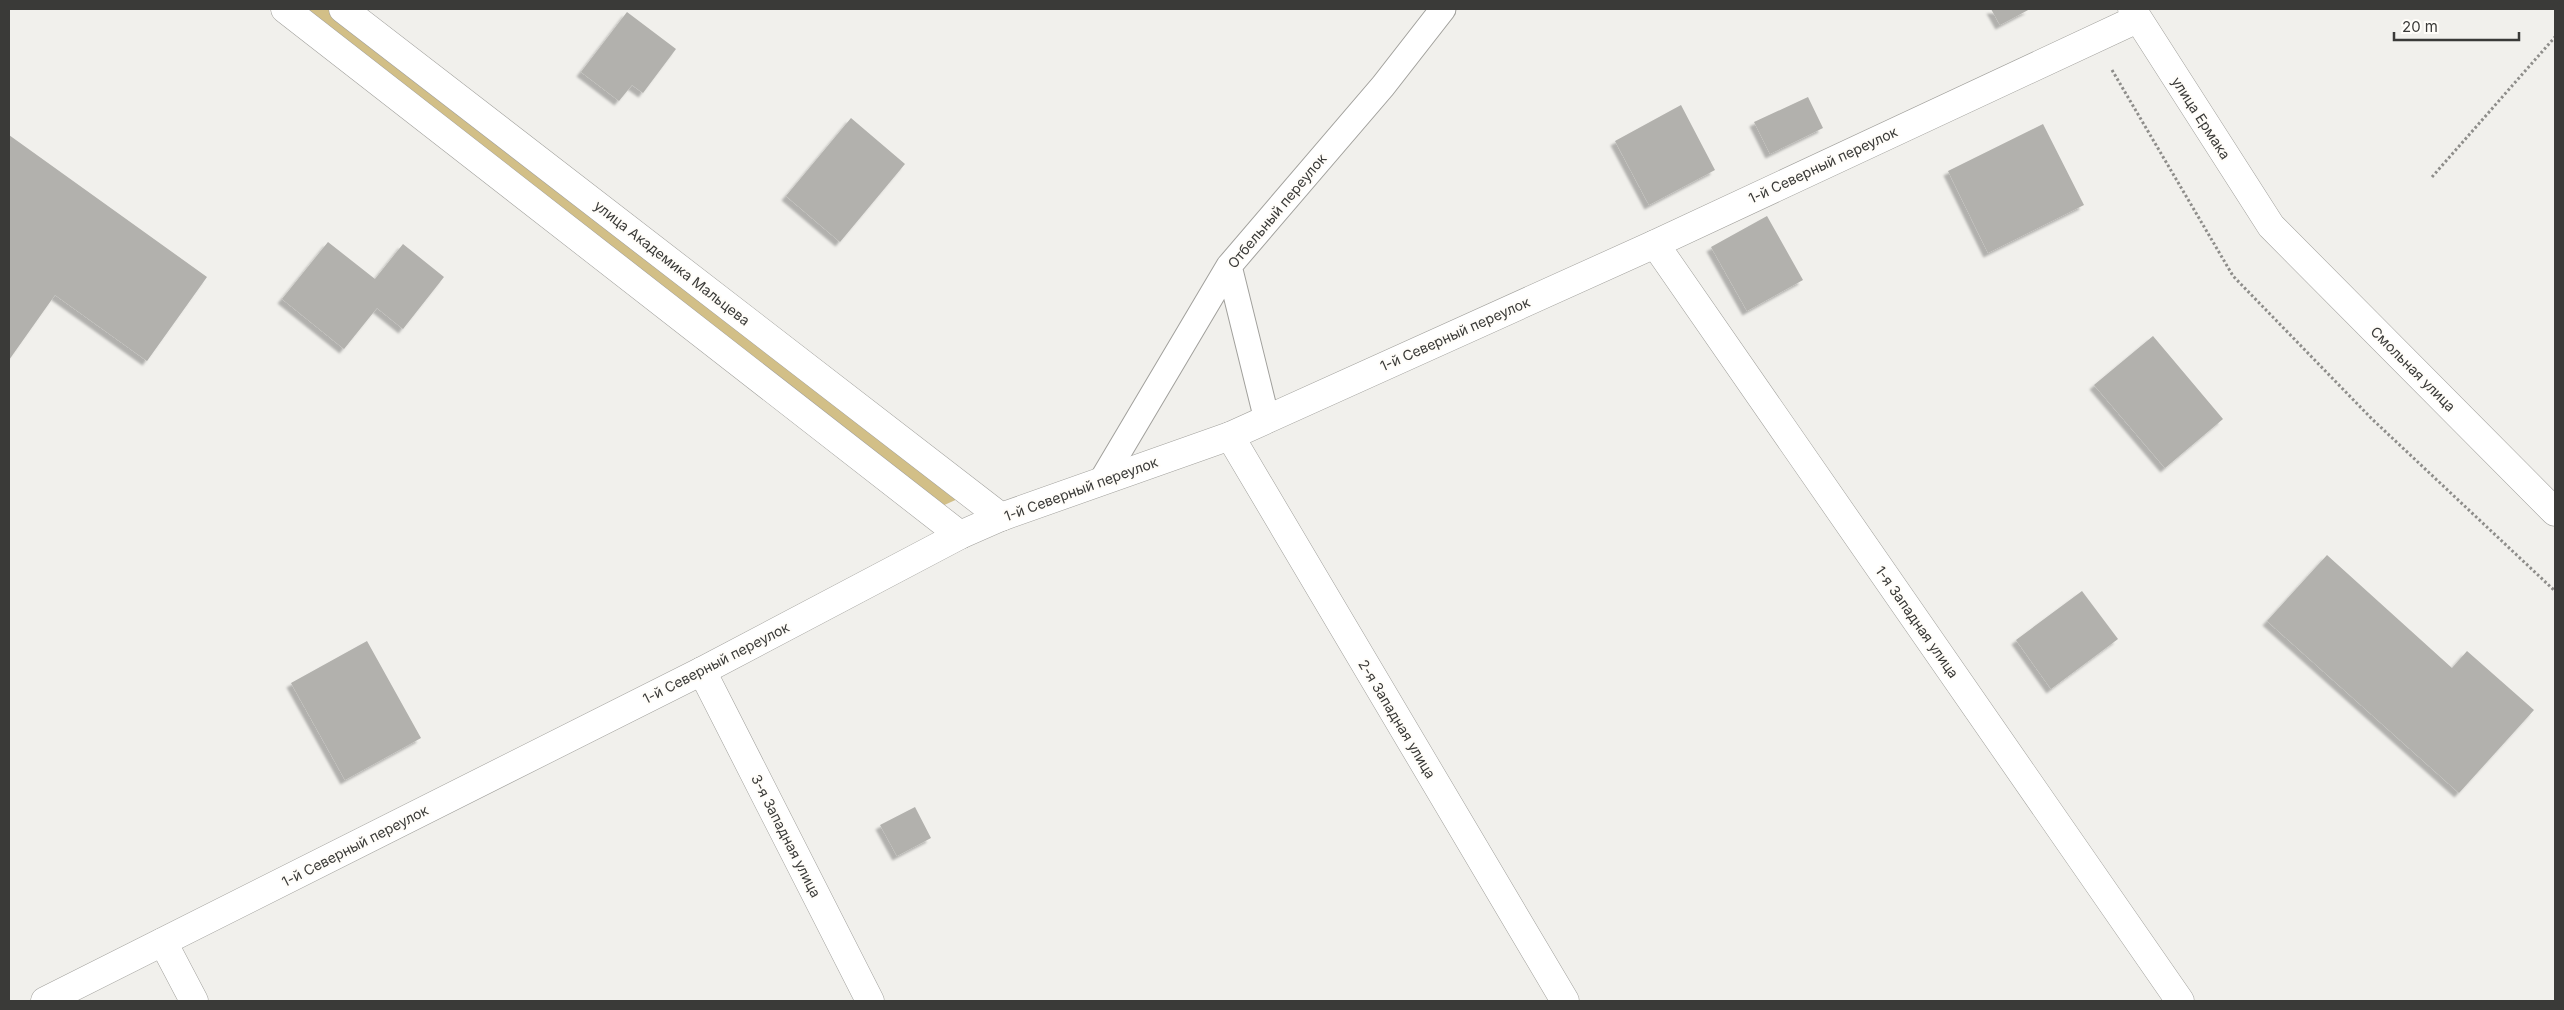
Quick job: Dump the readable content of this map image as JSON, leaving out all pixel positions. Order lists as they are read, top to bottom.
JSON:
{
  "streets": {
    "street": [
      "улица Ермака",
      "1-й Северный переулок",
      "улица Академика Мальцева",
      "Смольная улица",
      "1-я Западная улица",
      "2-я Западная улица",
      "3-я Западная улица"
    ],
    "lane": ["Отбельный переулок"]
  },
  "crossings": [
    ["улица Ермака", "1-й Северный переулок"],
    ["улица Ермака", "Смольная улица"],
    ["1-й Северный переулок", "Отбельный переулок"],
    ["1-й Северный переулок", "улица Академика Мальцева"],
    ["1-й Северный переулок", "1-я Западная улица"],
    ["1-й Северный переулок", "2-я Западная улица"],
    ["1-й Северный переулок", "3-я Западная улица"]
  ],
  "scale_bar": "20 m"
}
